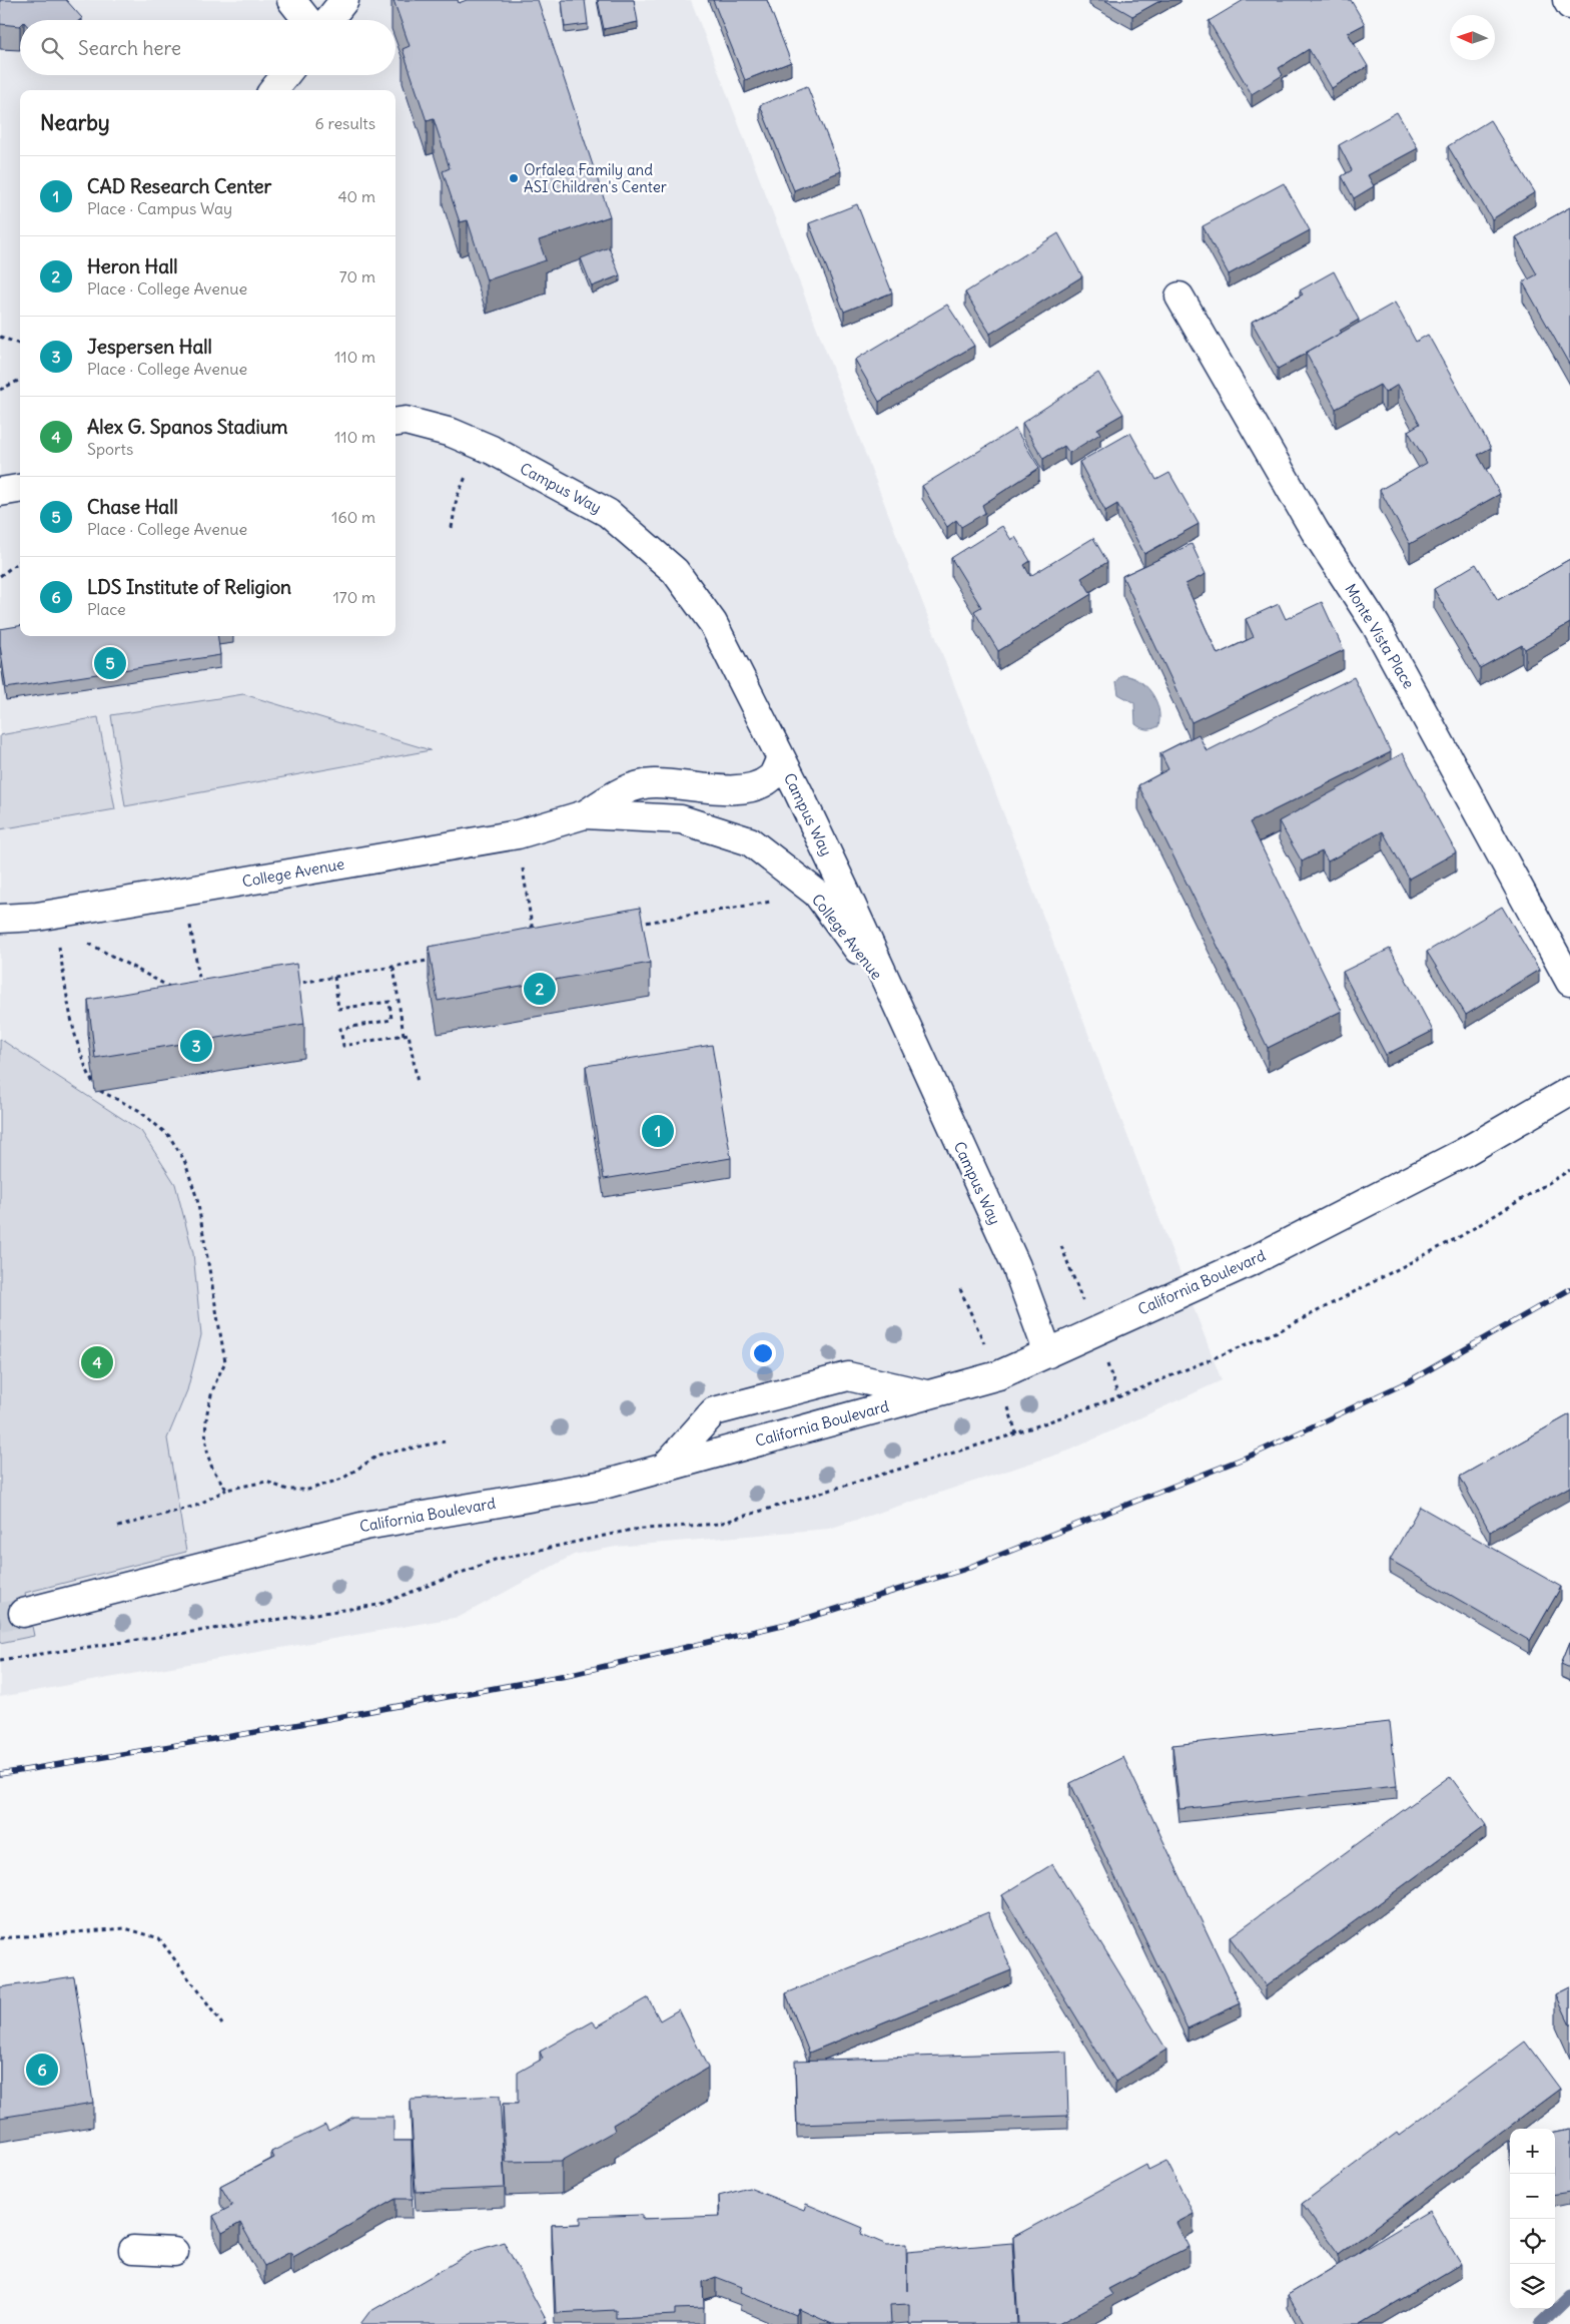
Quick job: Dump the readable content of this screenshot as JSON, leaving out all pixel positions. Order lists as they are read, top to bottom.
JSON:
{
  "streets": {
    "street": [
      "Campus Way",
      "Monte Vista Place",
      "College Avenue",
      "California Boulevard"
    ]
  },
  "crossings": [
    ["Campus Way", "College Avenue"],
    ["Campus Way", "California Boulevard"]
  ],
  "places": ["Orfalea Family and ASI Children's Center"],
  "north": "left",
  "page": {
    "search": "Search here",
    "heading": ["Nearby", "6 results"],
    "list": [
      {
        "mark": "1",
        "name": "CAD Research Center",
        "note": "Place · Campus Way",
        "value": "40 m"
      },
      {
        "mark": "2",
        "name": "Heron Hall",
        "note": "Place · College Avenue",
        "value": "70 m"
      },
      {
        "mark": "3",
        "name": "Jespersen Hall",
        "note": "Place · College Avenue",
        "value": "110 m"
      },
      {
        "mark": "4",
        "name": "Alex G. Spanos Stadium",
        "note": "Sports",
        "value": "110 m"
      },
      {
        "mark": "5",
        "name": "Chase Hall",
        "note": "Place · College Avenue",
        "value": "160 m"
      },
      {
        "mark": "6",
        "name": "LDS Institute of Religion",
        "note": "Place",
        "value": "170 m"
      }
    ],
    "pins": [
      "5",
      "2",
      "3",
      "1",
      "4",
      "6"
    ],
    "map_buttons": ["+", "−"]
  }
}
